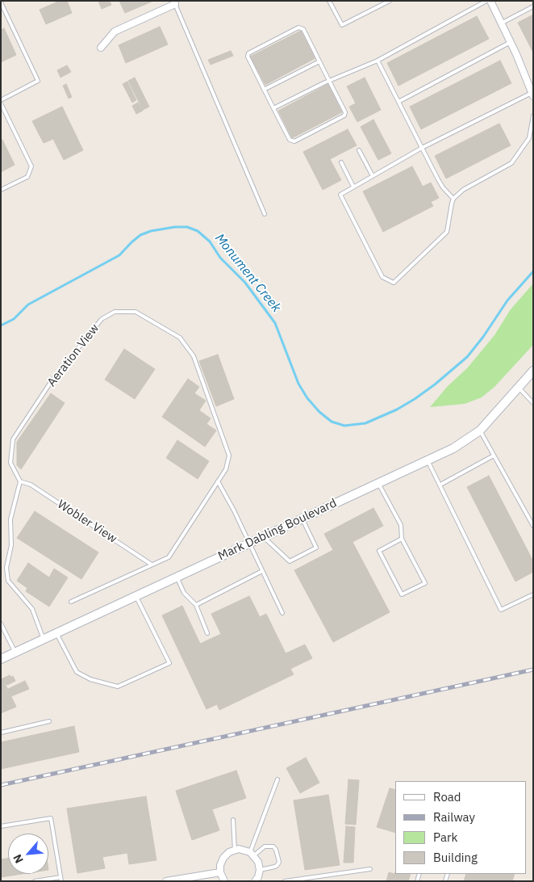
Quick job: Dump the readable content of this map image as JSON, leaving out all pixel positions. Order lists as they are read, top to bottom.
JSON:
{
  "streets": {
    "street": ["Mark Dabling Boulevard"],
    "lane": ["Aeration View", "Wobler View"]
  },
  "crossings": [
    ["Aeration View", "Wobler View"]
  ],
  "water": ["Monument Creek"],
  "legend": [
    "Road",
    "Railway",
    "Park",
    "Building"
  ],
  "north": "bottom left"
}
